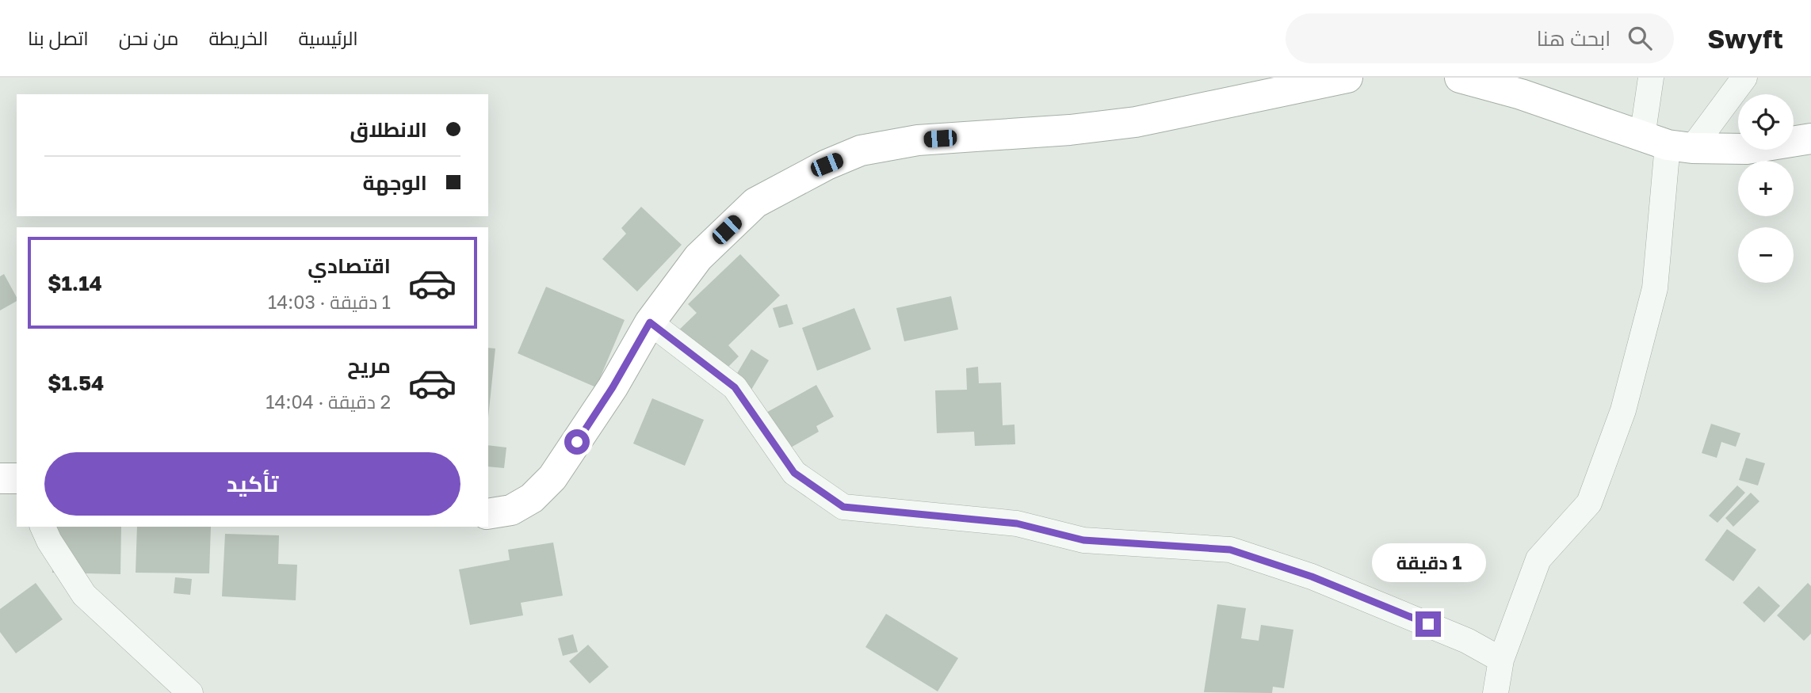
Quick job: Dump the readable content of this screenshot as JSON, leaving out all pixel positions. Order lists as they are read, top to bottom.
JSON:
{
  "page": {
    "header": "Swyft",
    "search": "ابحث هنا",
    "nav": [
      "الرئيسية",
      "الخريطة",
      "من نحن",
      "اتصل بنا"
    ],
    "map_buttons": ["+", "−"],
    "banner": ["الانطلاق", "الوجهة"],
    "list": [
      {
        "name": "اقتصادي",
        "note": "1 دقيقة · 14:03",
        "value": "$1.14"
      },
      {
        "name": "مريح",
        "note": "2 دقيقة · 14:04",
        "value": "$1.54"
      }
    ],
    "buttons": "تأكيد",
    "bubble": "1 دقيقة"
  }
}
